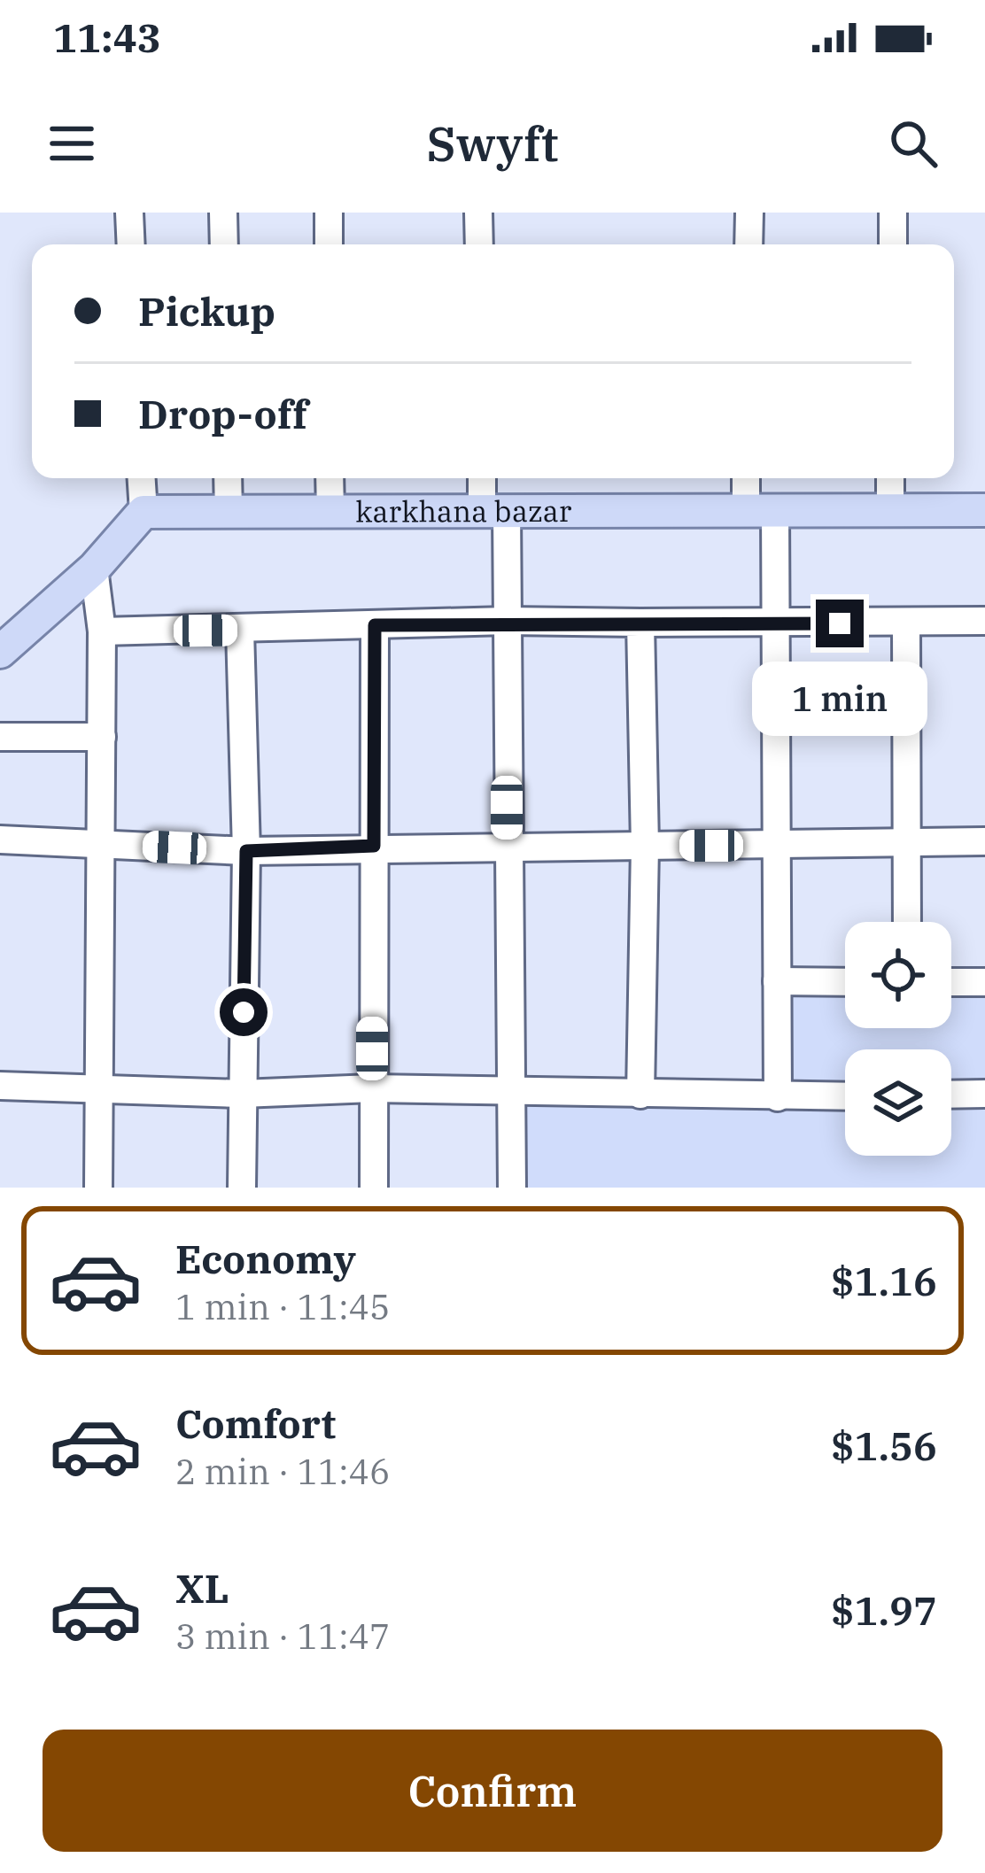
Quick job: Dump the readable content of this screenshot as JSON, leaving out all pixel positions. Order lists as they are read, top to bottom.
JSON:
{
  "streets": {
    "main road": ["karkhana bazar"]
  },
  "page": {
    "status": "11:43",
    "header": "Swyft",
    "banner": ["Pickup", "Drop-off"],
    "bubble": "1 min",
    "list": [
      {
        "name": "Economy",
        "note": "1 min · 11:45",
        "value": "$1.16"
      },
      {
        "name": "Comfort",
        "note": "2 min · 11:46",
        "value": "$1.56"
      },
      {
        "name": "XL",
        "note": "3 min · 11:47",
        "value": "$1.97"
      }
    ],
    "buttons": "Confirm"
  }
}
